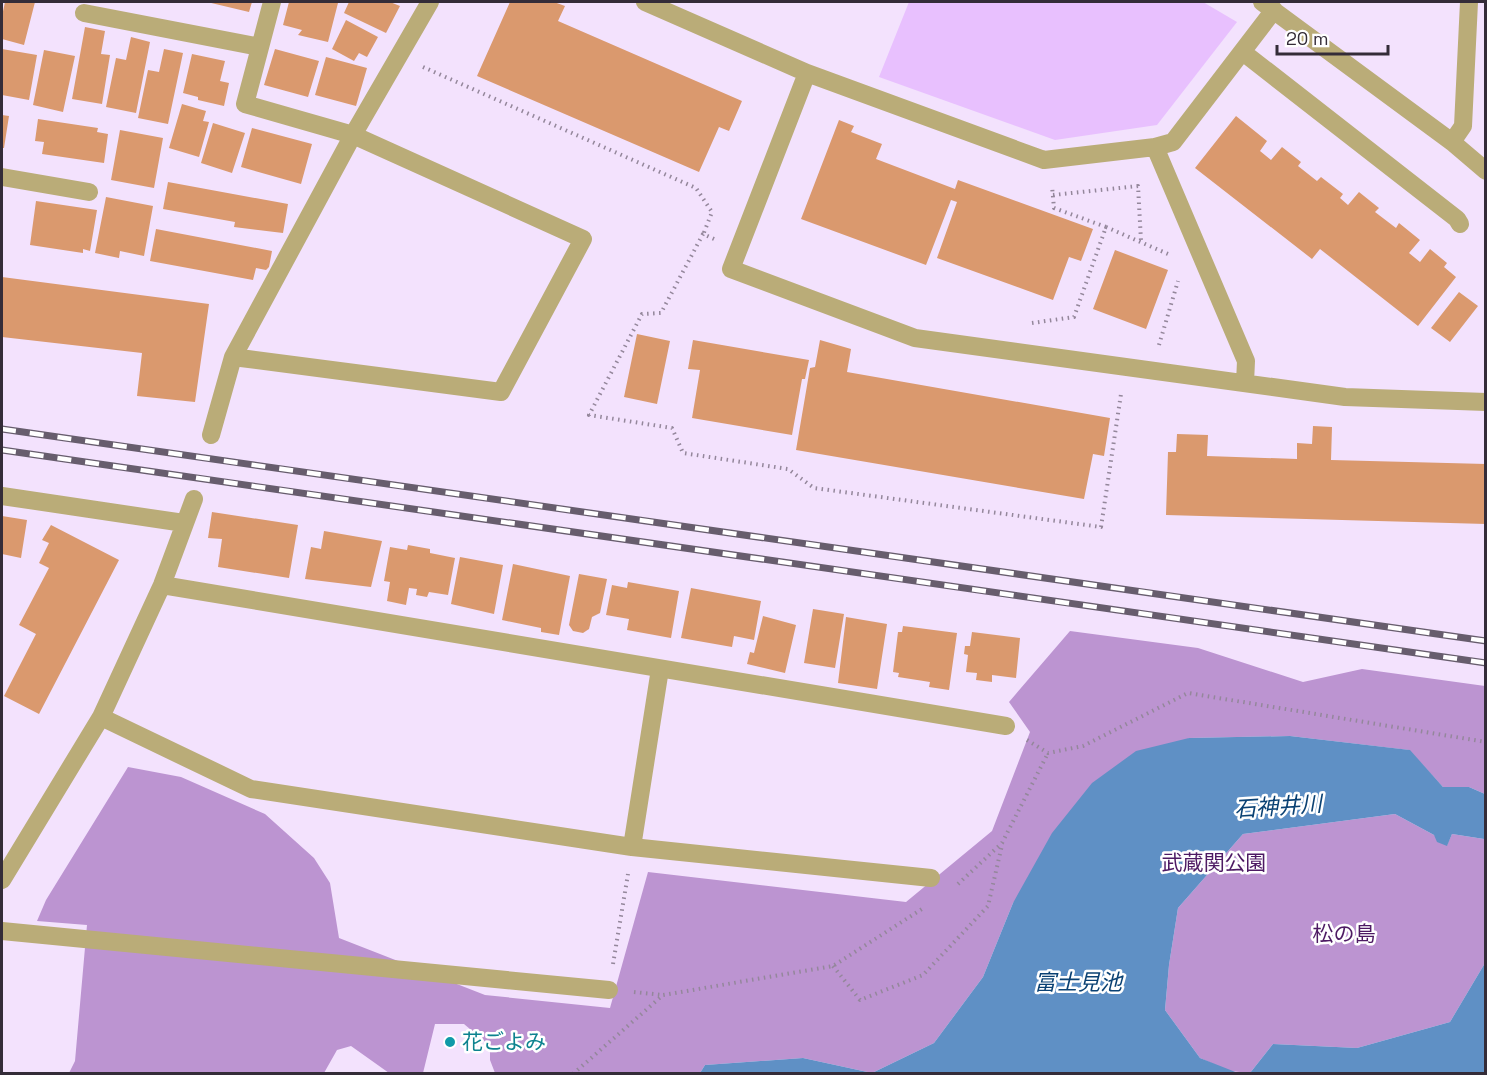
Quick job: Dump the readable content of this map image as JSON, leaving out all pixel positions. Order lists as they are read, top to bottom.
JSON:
{
  "water": ["石神井川", "富士見池"],
  "parks": ["武蔵関公園", "松の島"],
  "places": ["花ごよみ"],
  "scale_bar": "20 m"
}
